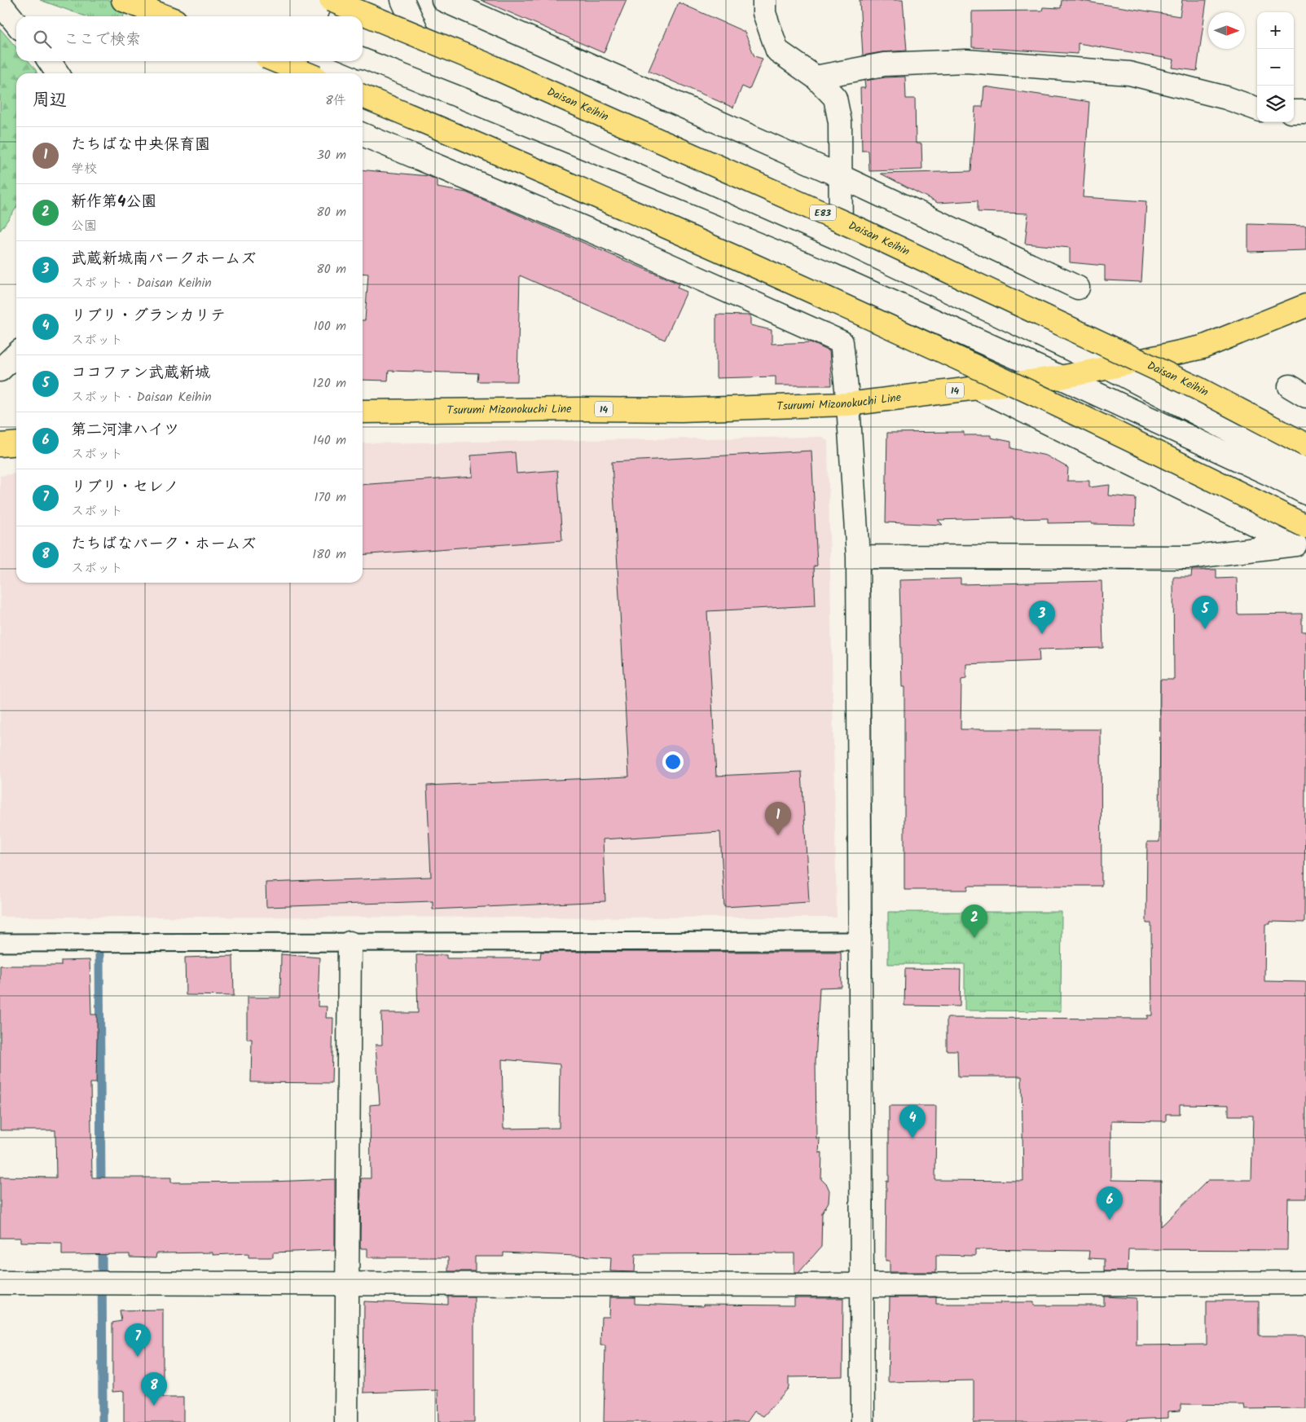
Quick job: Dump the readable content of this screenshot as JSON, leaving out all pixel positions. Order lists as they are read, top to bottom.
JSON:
{
  "streets": {
    "main road": [
      "Daisan Keihin",
      "E83",
      "14",
      "Tsurumi Mizonokuchi Line"
    ]
  },
  "north": "right",
  "page": {
    "map_buttons": ["+", "−"],
    "search": "ここで検索",
    "heading": ["周辺", "8件"],
    "list": [
      {
        "mark": "1",
        "name": "たちばな中央保育園",
        "note": "学校",
        "value": "30 m"
      },
      {
        "mark": "2",
        "name": "新作第4公園",
        "note": "公園",
        "value": "80 m"
      },
      {
        "mark": "3",
        "name": "武蔵新城南パークホームズ",
        "note": "スポット · Daisan Keihin",
        "value": "80 m"
      },
      {
        "mark": "4",
        "name": "リブリ・グランカリテ",
        "note": "スポット",
        "value": "100 m"
      },
      {
        "mark": "5",
        "name": "ココファン武蔵新城",
        "note": "スポット · Daisan Keihin",
        "value": "120 m"
      },
      {
        "mark": "6",
        "name": "第二河津ハイツ",
        "note": "スポット",
        "value": "140 m"
      },
      {
        "mark": "7",
        "name": "リブリ・セレノ",
        "note": "スポット",
        "value": "170 m"
      },
      {
        "mark": "8",
        "name": "たちばなパーク・ホームズ",
        "note": "スポット",
        "value": "180 m"
      }
    ],
    "pins": [
      "5",
      "3",
      "1",
      "2",
      "4",
      "6",
      "7",
      "8"
    ]
  }
}
